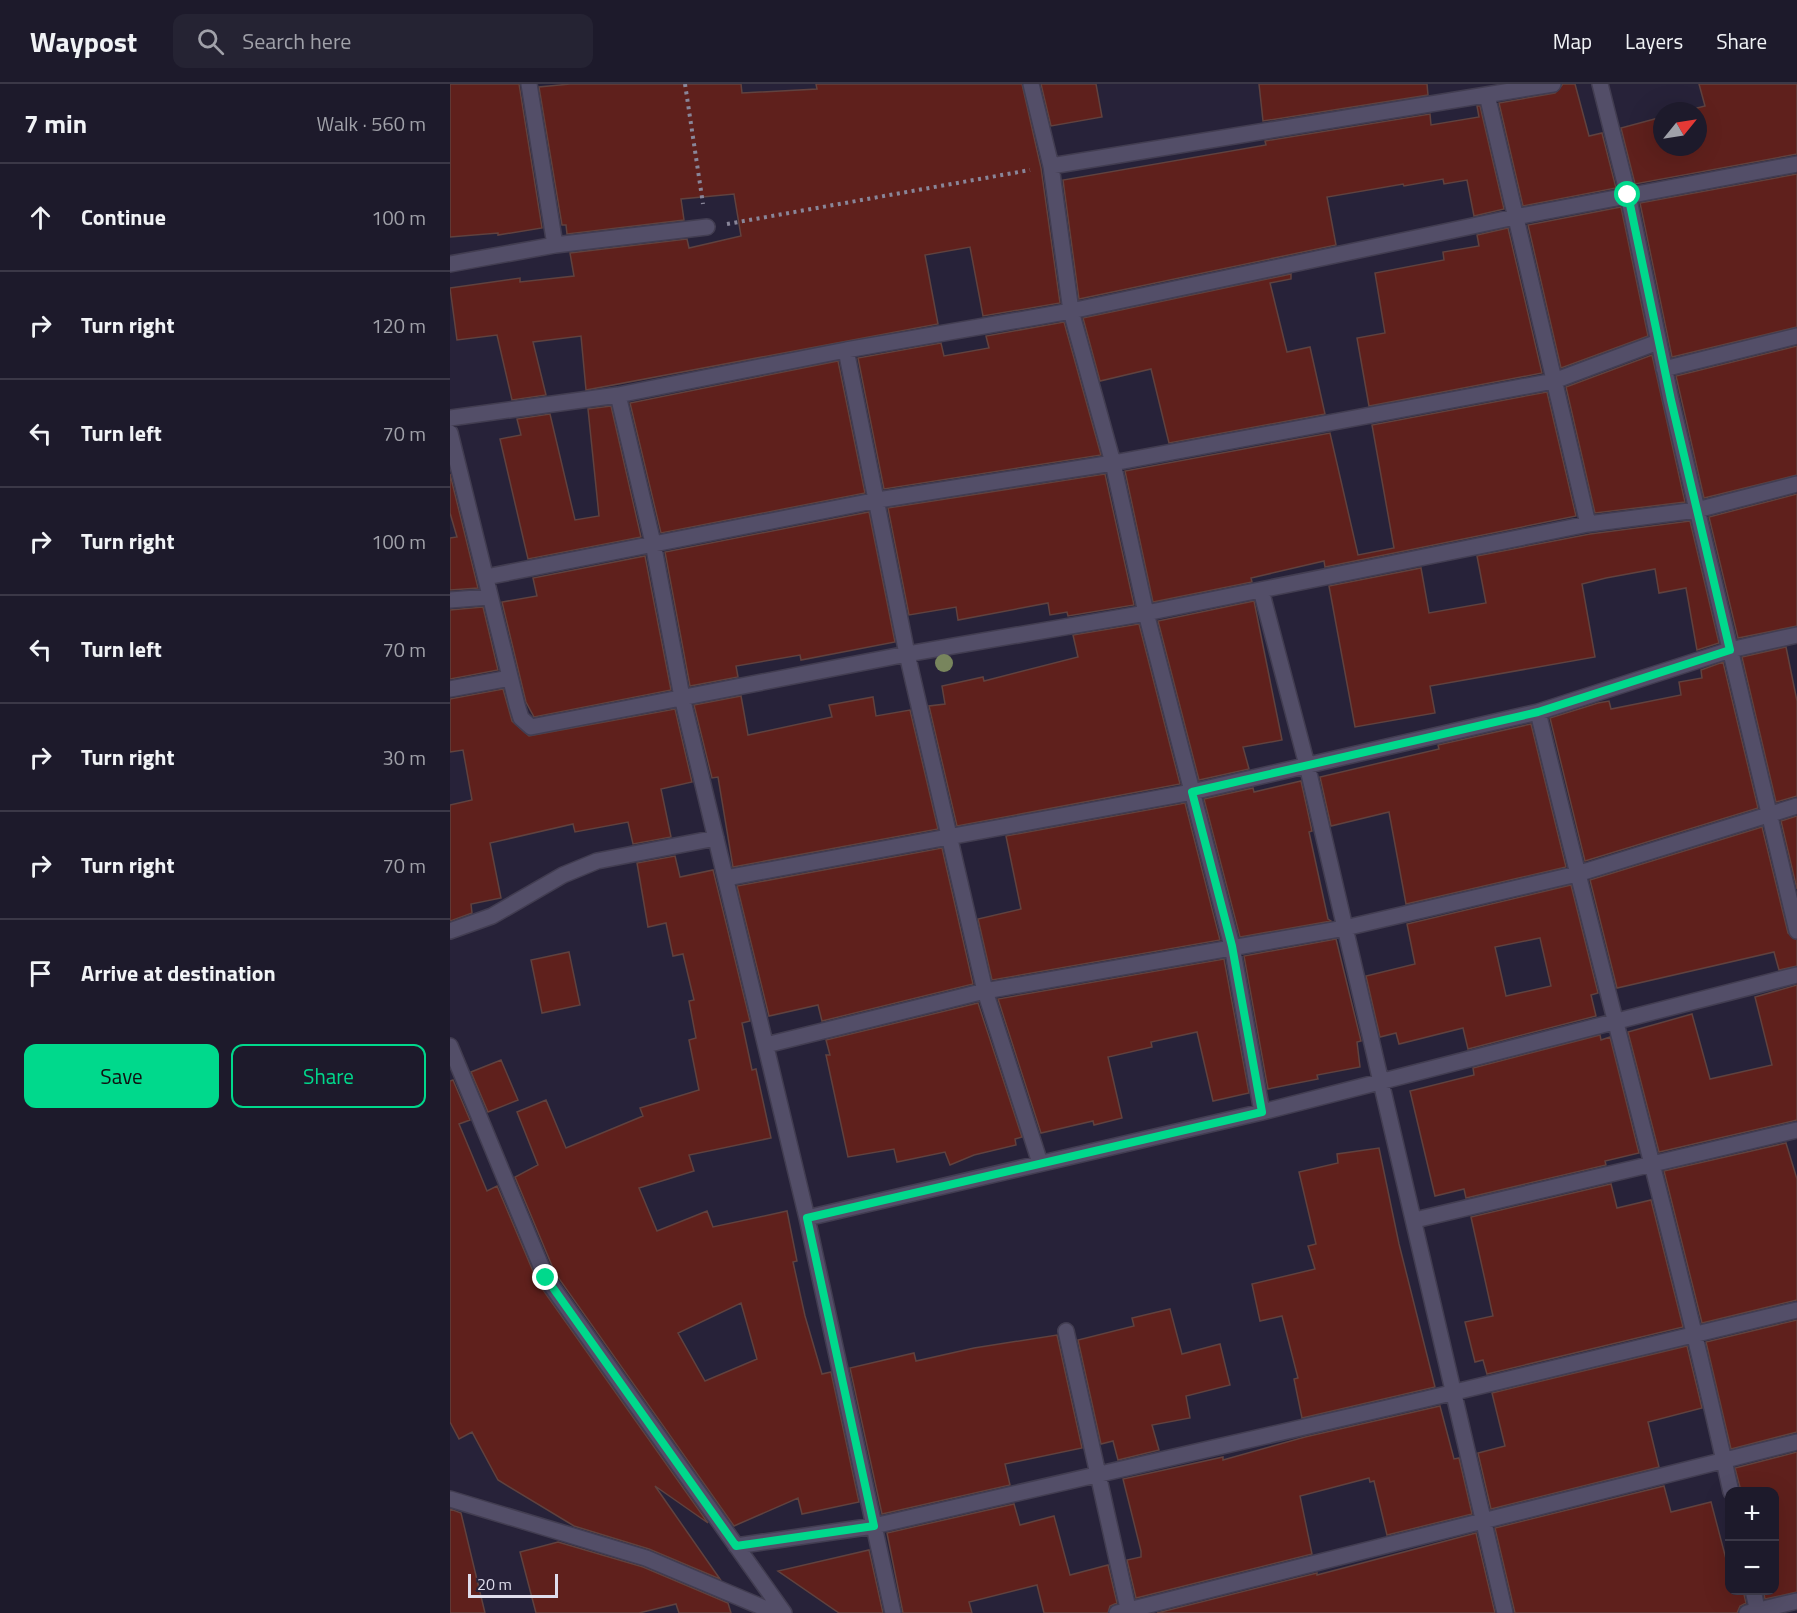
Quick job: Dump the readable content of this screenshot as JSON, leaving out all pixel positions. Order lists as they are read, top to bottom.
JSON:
{
  "scale_bar": "20 m",
  "north": "top right",
  "page": {
    "header": "Waypost",
    "search": "Search here",
    "nav": ["Map", "Layers", "Share"],
    "heading": ["7 min", "Walk · 560 m"],
    "list": [
      ["Continue", "100 m"],
      ["Turn right", "120 m"],
      ["Turn left", "70 m"],
      ["Turn right", "100 m"],
      ["Turn left", "70 m"],
      ["Turn right", "30 m"],
      ["Turn right", "70 m"],
      "Arrive at destination"
    ],
    "buttons": ["Save", "Share"],
    "map_buttons": ["+", "−"],
    "scale": "20 m"
  }
}
